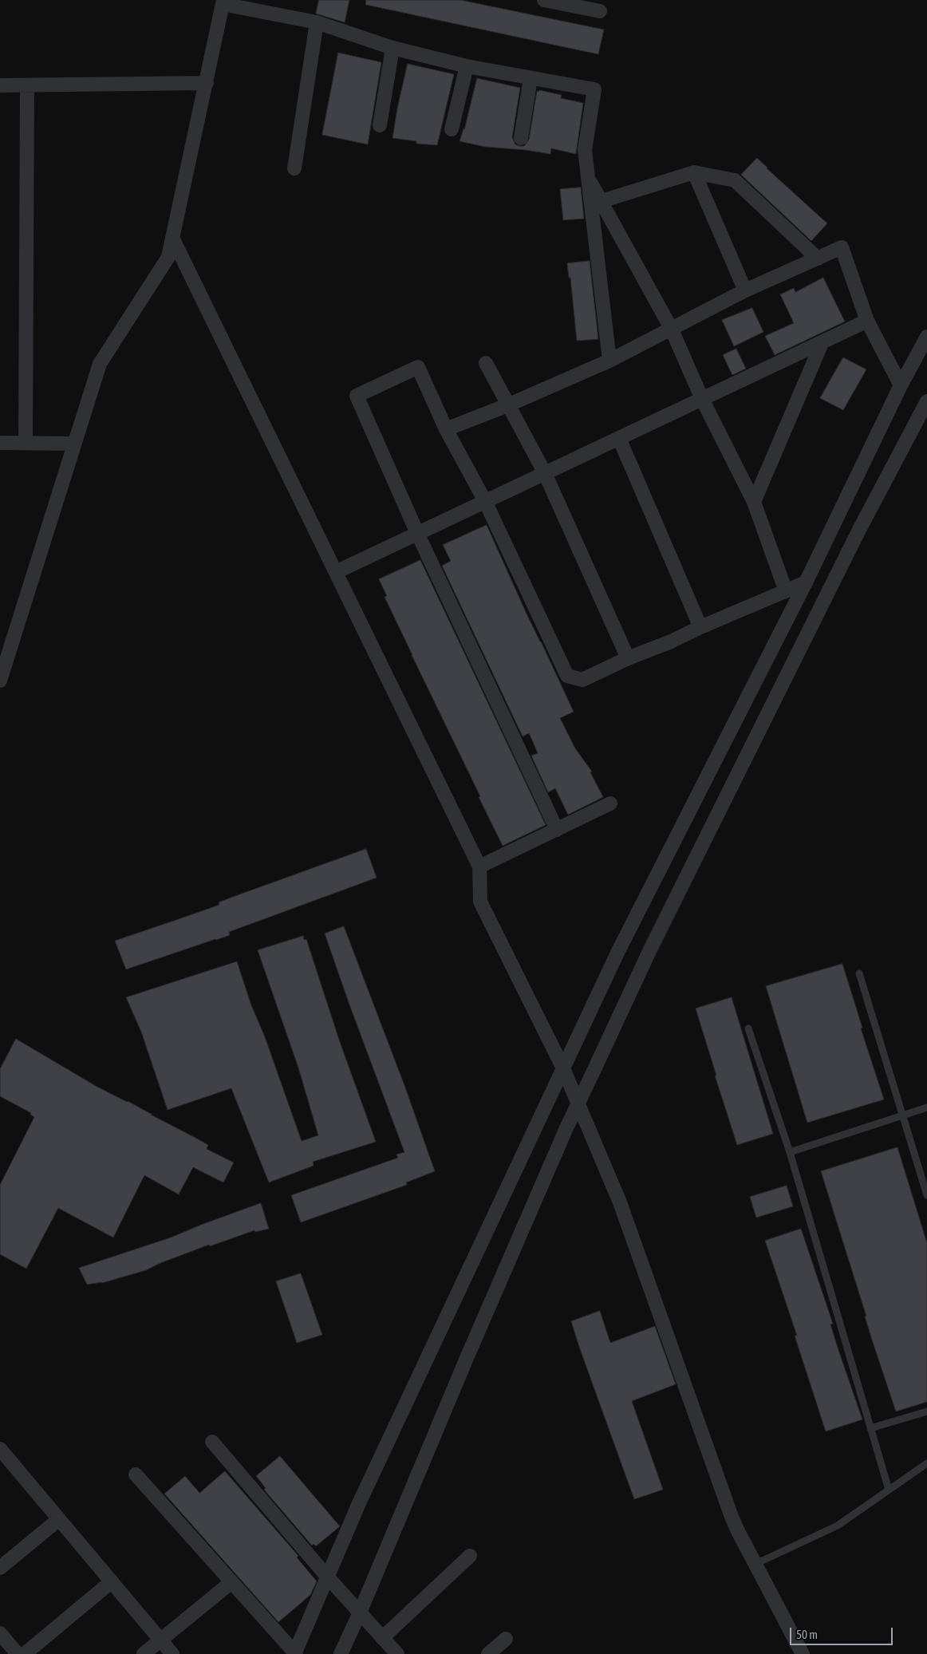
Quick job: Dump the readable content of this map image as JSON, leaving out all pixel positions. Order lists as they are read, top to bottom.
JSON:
{
  "scale_bar": "50 m"
}
